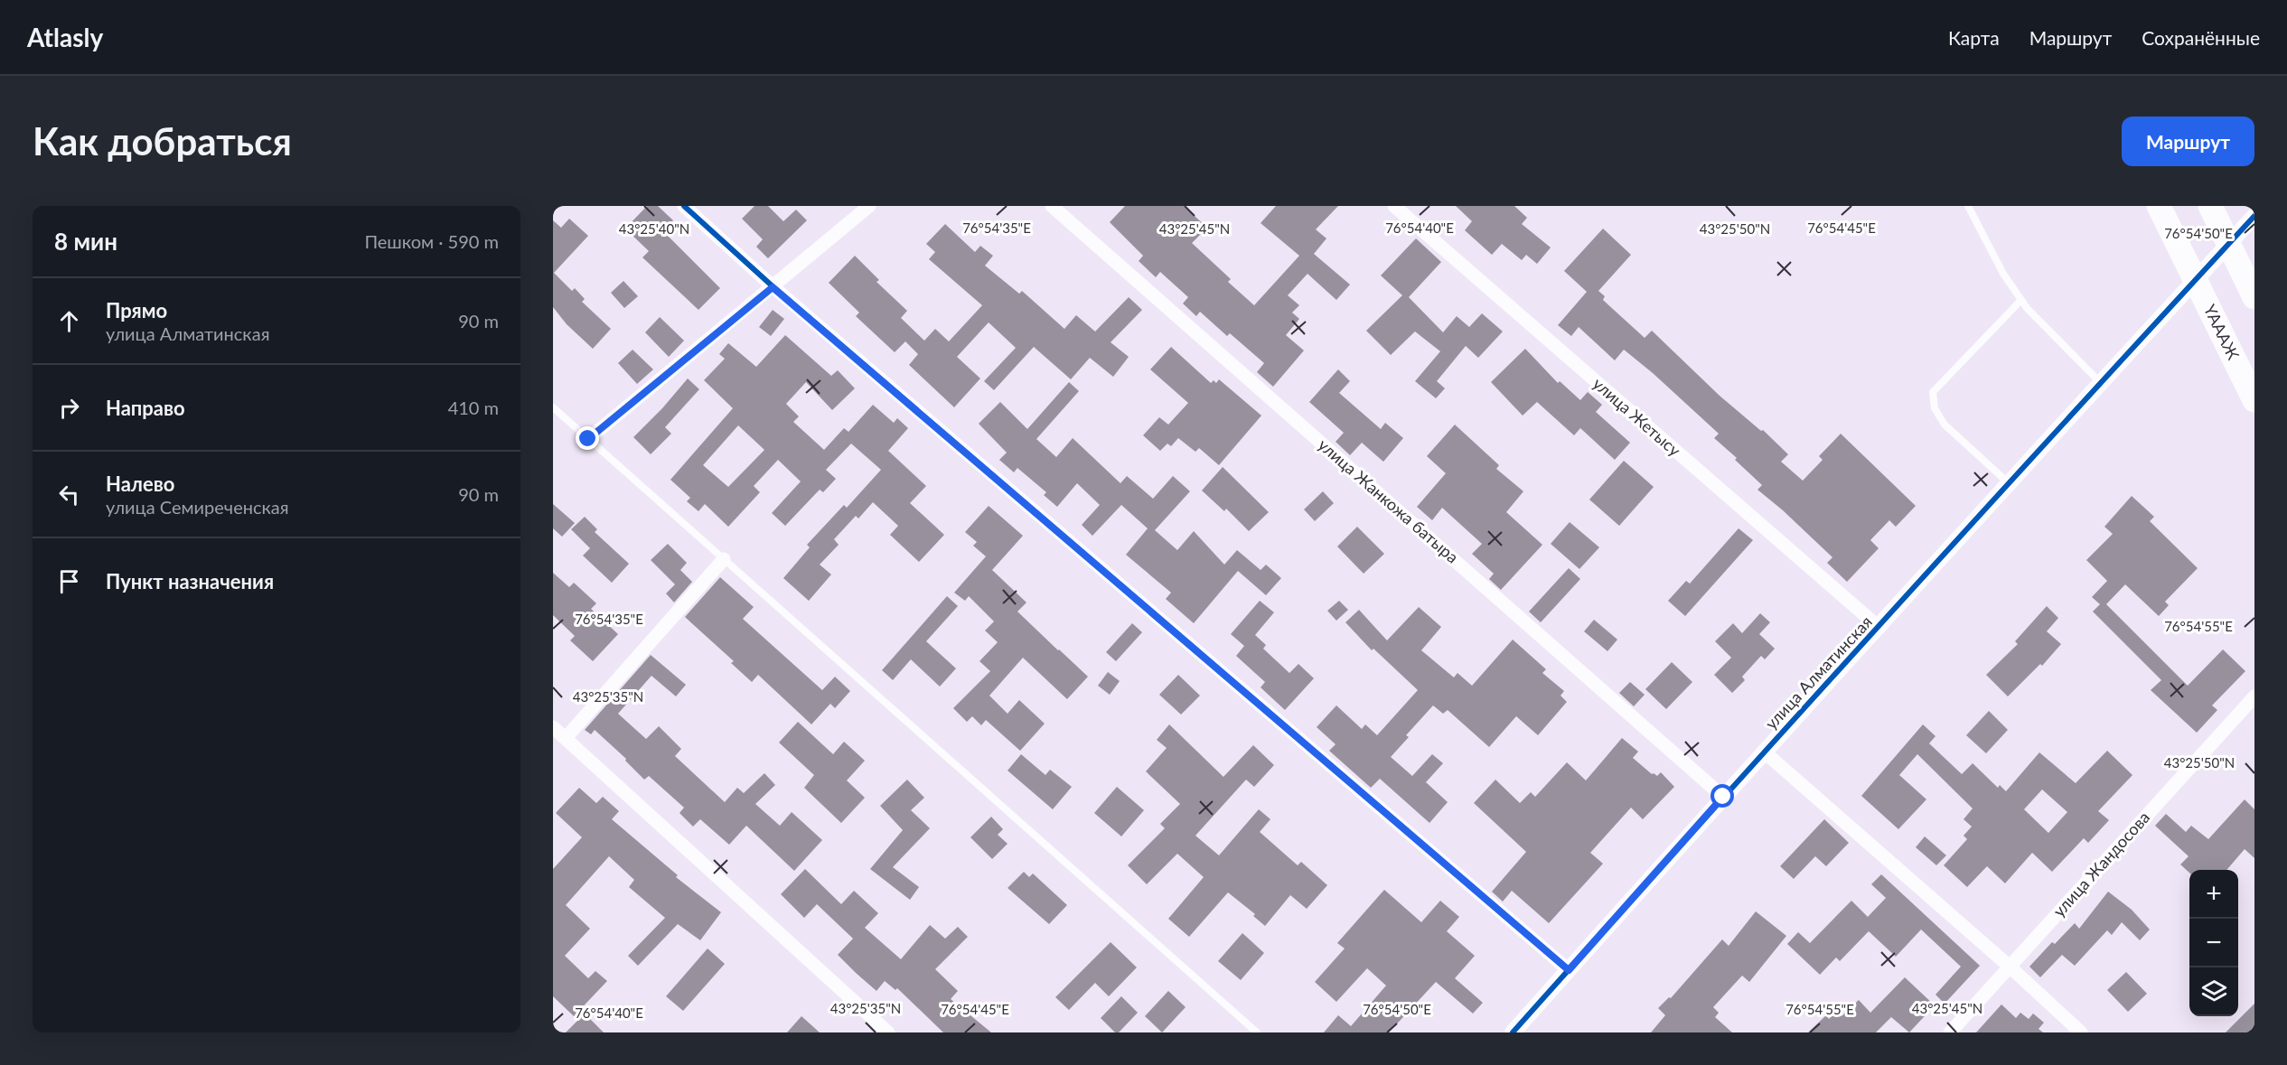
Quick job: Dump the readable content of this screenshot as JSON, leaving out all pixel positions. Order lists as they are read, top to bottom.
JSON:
{
  "streets": {
    "highway": ["ҮАААЖ"],
    "street": [
      "улица Жетысу",
      "улица Жанкожа батыра",
      "улица Алматинская",
      "улица Жандосова"
    ]
  },
  "crossings": [
    ["улица Жетысу", "улица Алматинская"],
    ["улица Жанкожа батыра", "улица Алматинская"]
  ],
  "page": {
    "header": "Atlasly",
    "nav": ["Карта", "Маршрут", "Сохранённые"],
    "buttons": "Маршрут",
    "title": "Как добраться",
    "heading": ["8 мин", "Пешком · 590 m"],
    "list": [
      ["Прямо", "улица Алматинская", "90 m"],
      ["Направо", "410 m"],
      ["Налево", "улица Семиреченская", "90 m"],
      "Пункт назначения"
    ],
    "map_buttons": ["+", "−"]
  },
  "coordinates": [
    "76°54'35\"E",
    "76°54'40\"E",
    "76°54'45\"E",
    "43°25'40\"N",
    "43°25'45\"N",
    "43°25'50\"N",
    "76°54'50\"E",
    "76°54'55\"E",
    "43°25'35\"N"
  ]
}
